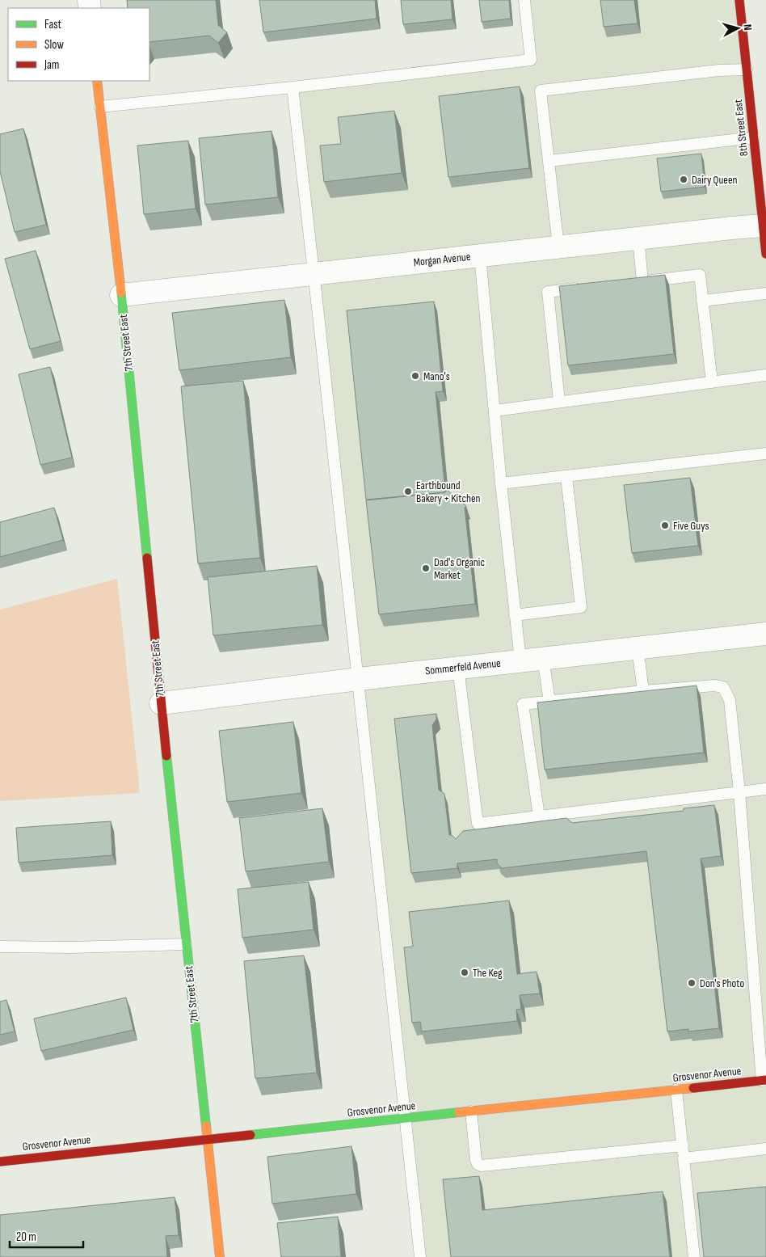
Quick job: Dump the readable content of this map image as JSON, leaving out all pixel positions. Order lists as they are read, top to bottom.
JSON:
{
  "streets": {
    "street": [
      "8th Street East",
      "Morgan Avenue",
      "7th Street East",
      "Sommerfeld Avenue",
      "Grosvenor Avenue"
    ]
  },
  "crossings": [
    ["8th Street East", "Morgan Avenue"],
    ["Morgan Avenue", "7th Street East"],
    ["7th Street East", "Sommerfeld Avenue"],
    ["7th Street East", "Grosvenor Avenue"]
  ],
  "places": [
    "Dairy Queen",
    "Mano's",
    "Earthbound Bakery + Kitchen",
    "Five Guys",
    "Dad's Organic Market",
    "The Keg",
    "Don's Photo"
  ],
  "legend": ["Fast", "Slow", "Jam"],
  "scale_bar": "20 m",
  "north": "right"
}
